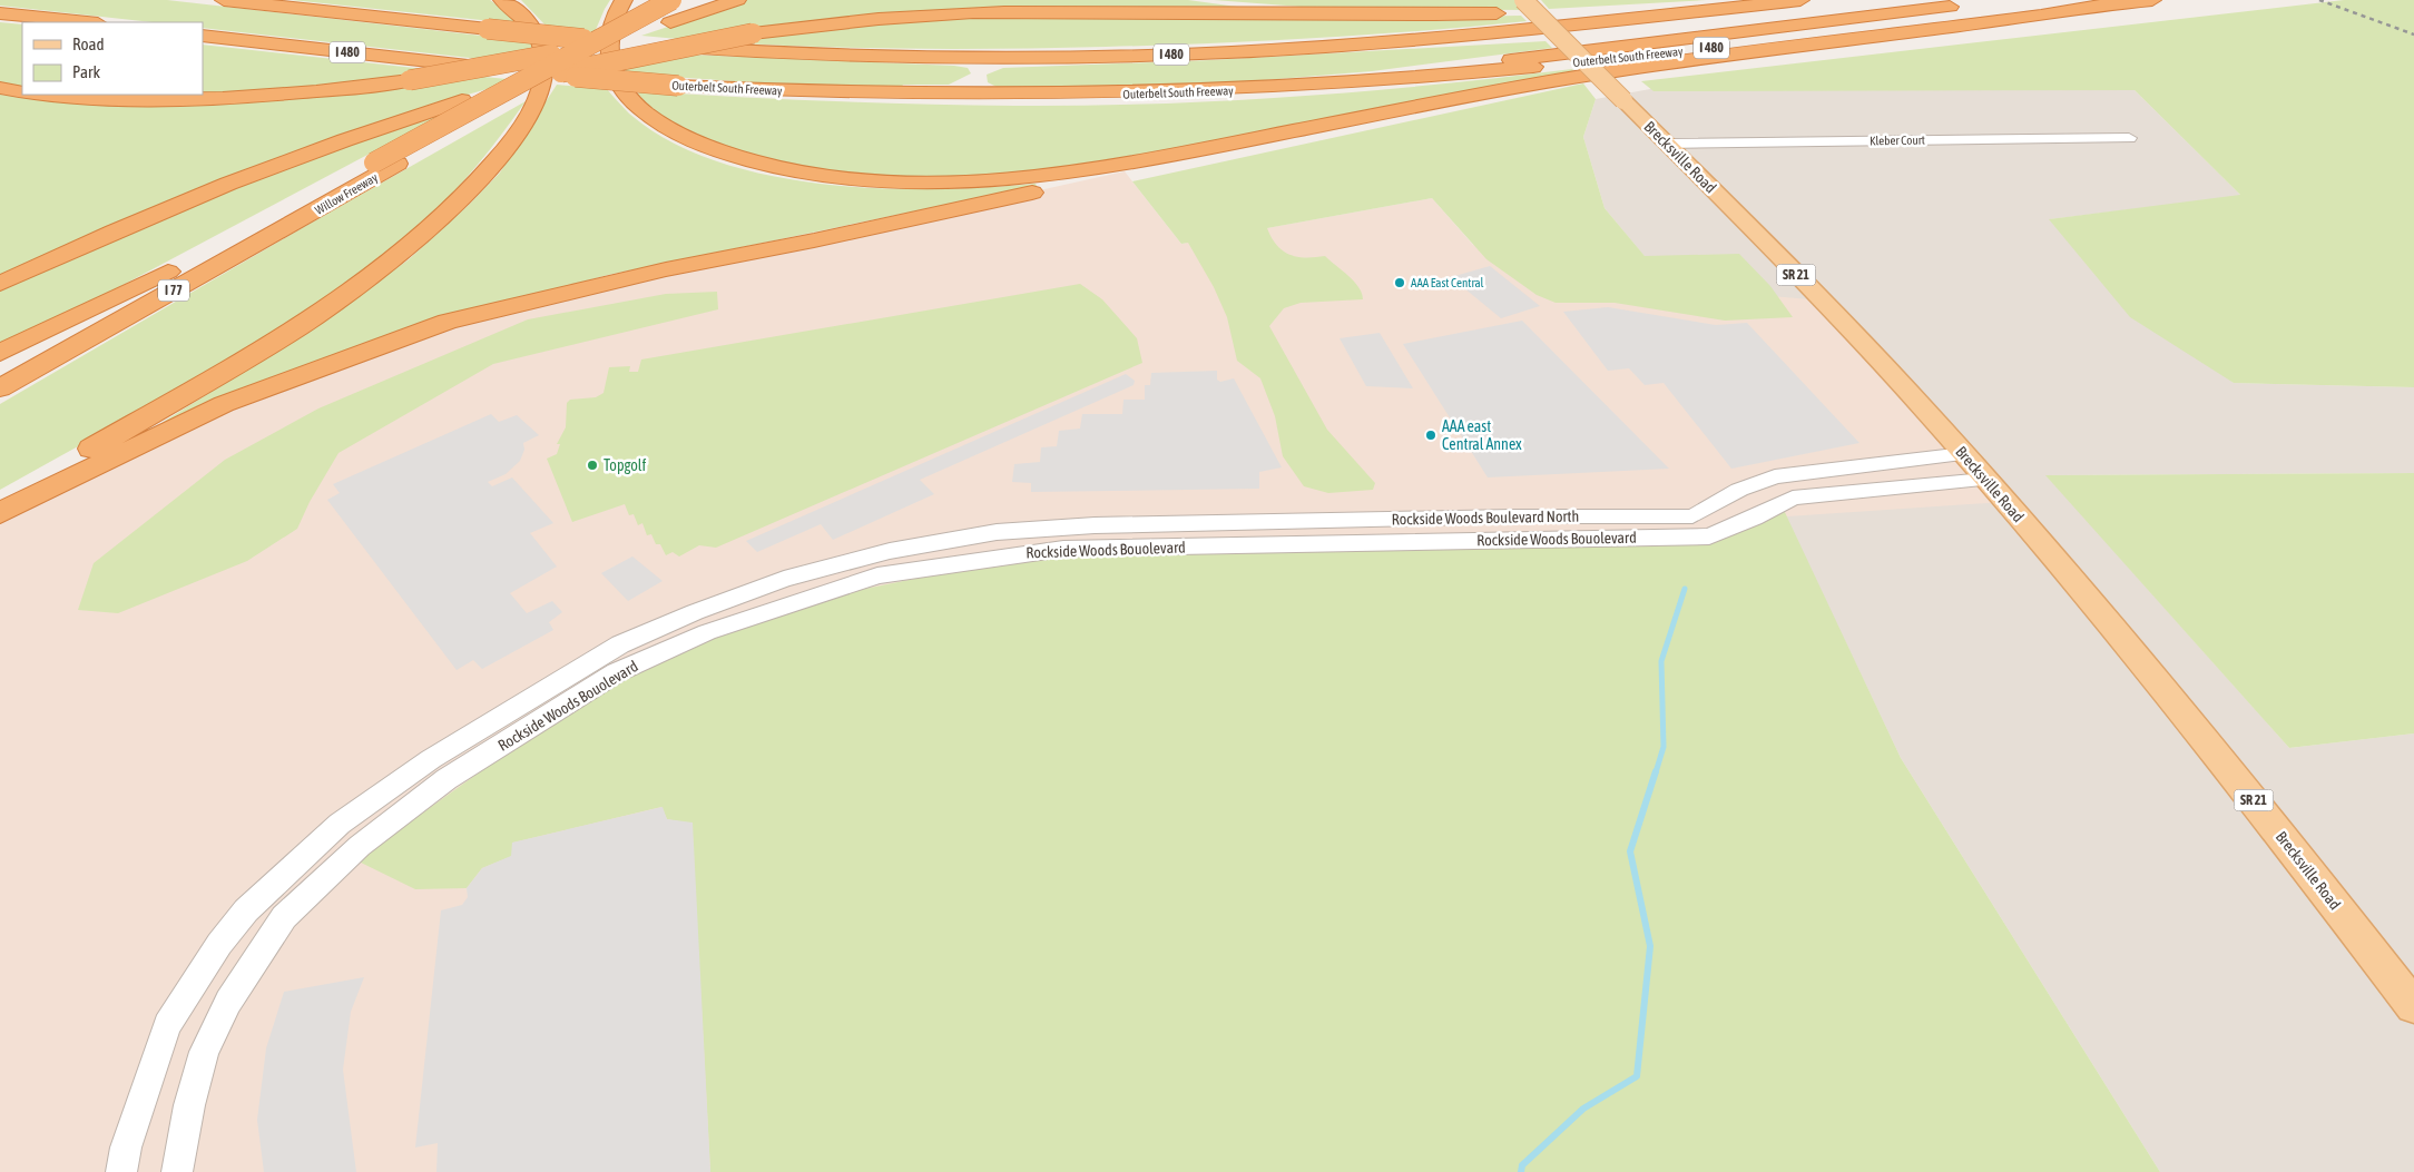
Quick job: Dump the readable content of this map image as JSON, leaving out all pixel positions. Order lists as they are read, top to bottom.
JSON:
{
  "streets": {
    "highway": [
      "I 480",
      "Outerbelt South Freeway",
      "Willow Freeway",
      "I 77"
    ],
    "main road": ["Brecksville Road", "SR 21"],
    "street": ["Kleber Court", "Rockside Woods Boulevard North", "Rockside Woods Bouolevard"]
  },
  "crossings": [
    ["Kleber Court", "Brecksville Road"],
    ["Brecksville Road", "Rockside Woods Boulevard North"],
    ["Brecksville Road", "Rockside Woods Bouolevard"]
  ],
  "places": ["AAA East Central", "AAA east Central Annex", "Topgolf"],
  "legend": ["Road", "Park"]
}
